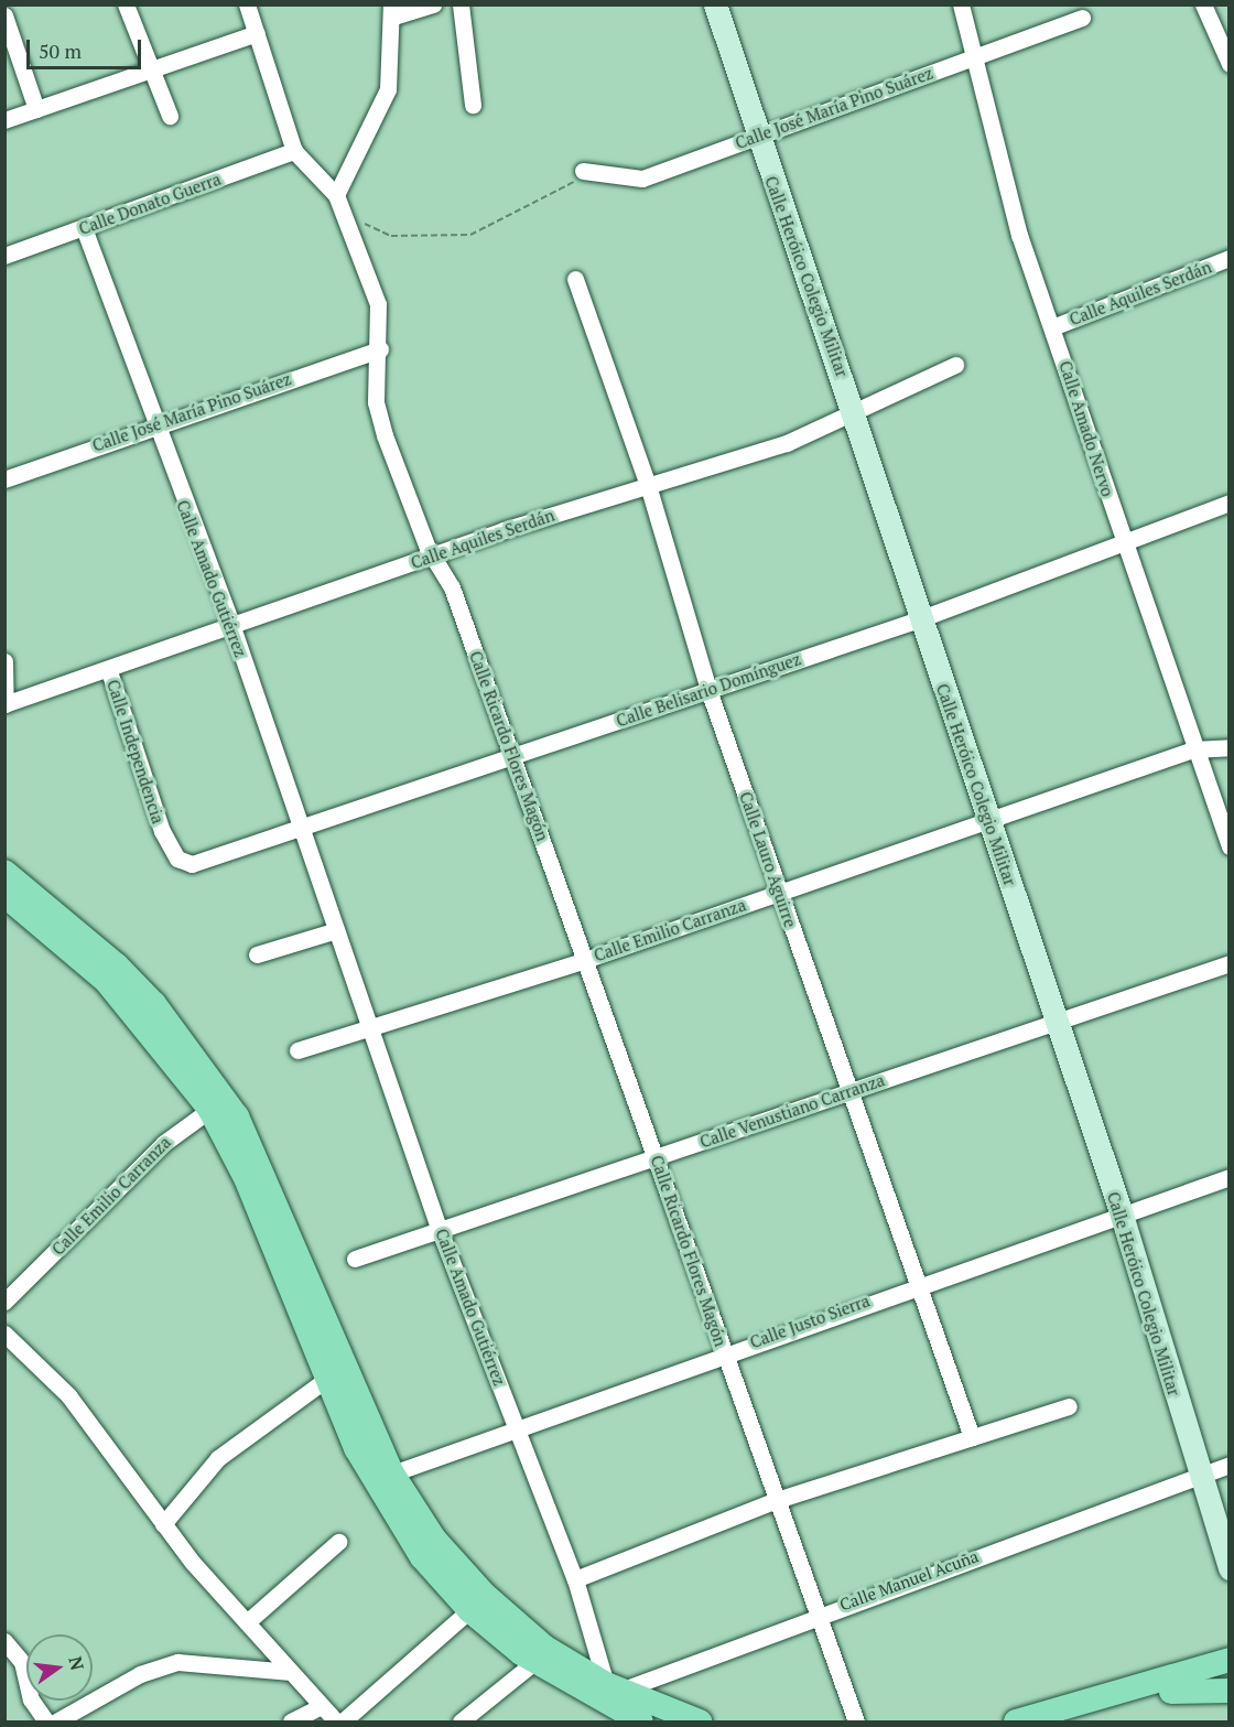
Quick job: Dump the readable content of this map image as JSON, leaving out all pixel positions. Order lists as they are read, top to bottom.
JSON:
{
  "streets": {
    "main road": ["Calle Heróico Colegio Militar"],
    "street": [
      "Calle José María Pino Suárez",
      "Calle Donato Guerra",
      "Calle Aquiles Serdán",
      "Calle Amado Nervo",
      "Calle Amado Gutiérrez",
      "Calle Belisario Domínguez",
      "Calle Ricardo Flores Magón",
      "Calle Independencia",
      "Calle Lauro Aguirre",
      "Calle Emilio Carranza",
      "Calle Venustiano Carranza",
      "Calle Justo Sierra",
      "Calle Manuel Acuña"
    ]
  },
  "crossings": [
    ["Calle José María Pino Suárez", "Calle Heróico Colegio Militar"],
    ["Calle José María Pino Suárez", "Calle Amado Nervo"],
    ["Calle José María Pino Suárez", "Calle Amado Gutiérrez"],
    ["Calle José María Pino Suárez", "Calle Ricardo Flores Magón"],
    ["Calle Donato Guerra", "Calle Amado Gutiérrez"],
    ["Calle Donato Guerra", "Calle Ricardo Flores Magón"],
    ["Calle Heróico Colegio Militar", "Calle Aquiles Serdán"],
    ["Calle Heróico Colegio Militar", "Calle Belisario Domínguez"],
    ["Calle Heróico Colegio Militar", "Calle Emilio Carranza"],
    ["Calle Heróico Colegio Militar", "Calle Venustiano Carranza"],
    ["Calle Heróico Colegio Militar", "Calle Justo Sierra"],
    ["Calle Heróico Colegio Militar", "Calle Manuel Acuña"],
    ["Calle Aquiles Serdán", "Calle Amado Nervo"],
    ["Calle Aquiles Serdán", "Calle Amado Gutiérrez"],
    ["Calle Aquiles Serdán", "Calle Ricardo Flores Magón"],
    ["Calle Aquiles Serdán", "Calle Independencia"],
    ["Calle Aquiles Serdán", "Calle Lauro Aguirre"],
    ["Calle Amado Nervo", "Calle Belisario Domínguez"],
    ["Calle Amado Nervo", "Calle Emilio Carranza"],
    ["Calle Amado Gutiérrez", "Calle Belisario Domínguez"],
    ["Calle Amado Gutiérrez", "Calle Emilio Carranza"],
    ["Calle Amado Gutiérrez", "Calle Venustiano Carranza"],
    ["Calle Amado Gutiérrez", "Calle Justo Sierra"],
    ["Calle Amado Gutiérrez", "Calle Manuel Acuña"],
    ["Calle Belisario Domínguez", "Calle Ricardo Flores Magón"],
    ["Calle Belisario Domínguez", "Calle Independencia"],
    ["Calle Belisario Domínguez", "Calle Lauro Aguirre"],
    ["Calle Ricardo Flores Magón", "Calle Emilio Carranza"],
    ["Calle Ricardo Flores Magón", "Calle Venustiano Carranza"],
    ["Calle Ricardo Flores Magón", "Calle Justo Sierra"],
    ["Calle Ricardo Flores Magón", "Calle Manuel Acuña"],
    ["Calle Lauro Aguirre", "Calle Emilio Carranza"],
    ["Calle Lauro Aguirre", "Calle Venustiano Carranza"],
    ["Calle Lauro Aguirre", "Calle Justo Sierra"]
  ],
  "scale_bar": "50 m",
  "north": "right"
}
